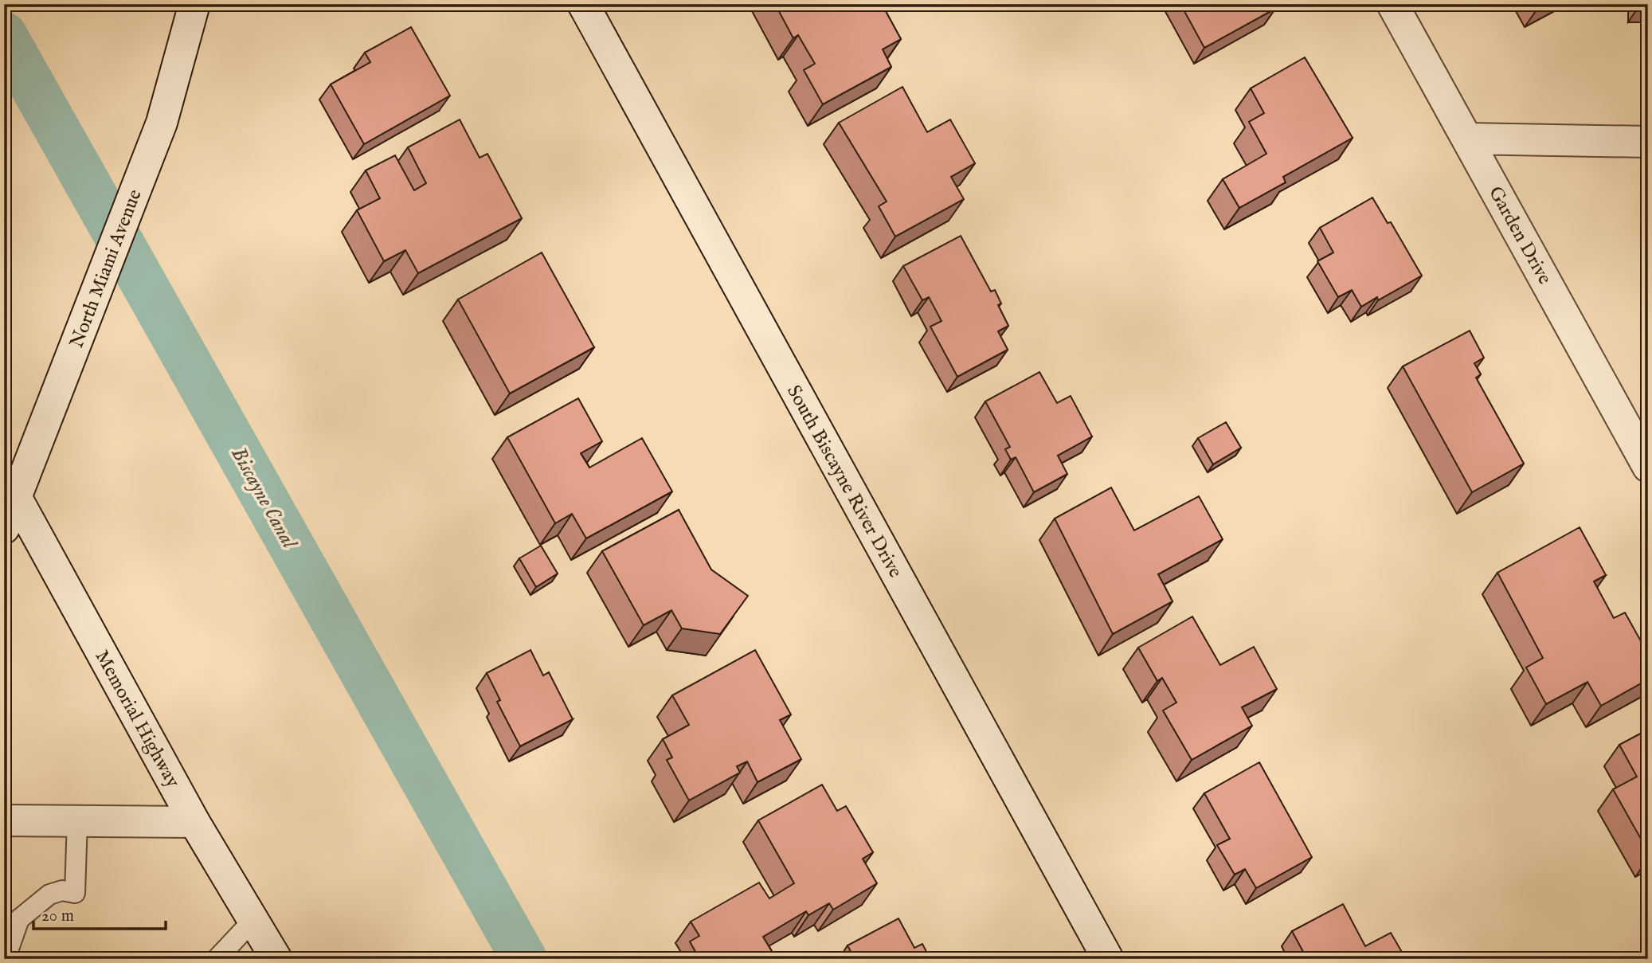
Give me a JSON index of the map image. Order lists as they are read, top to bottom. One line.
{"streets":{"street":["Garden Drive","North Miami Avenue","South Biscayne River Drive","Memorial Highway"]},"crossings":[["North Miami Avenue","Memorial Highway"]],"water":["Biscayne Canal"],"scale_bar":"20 m"}
